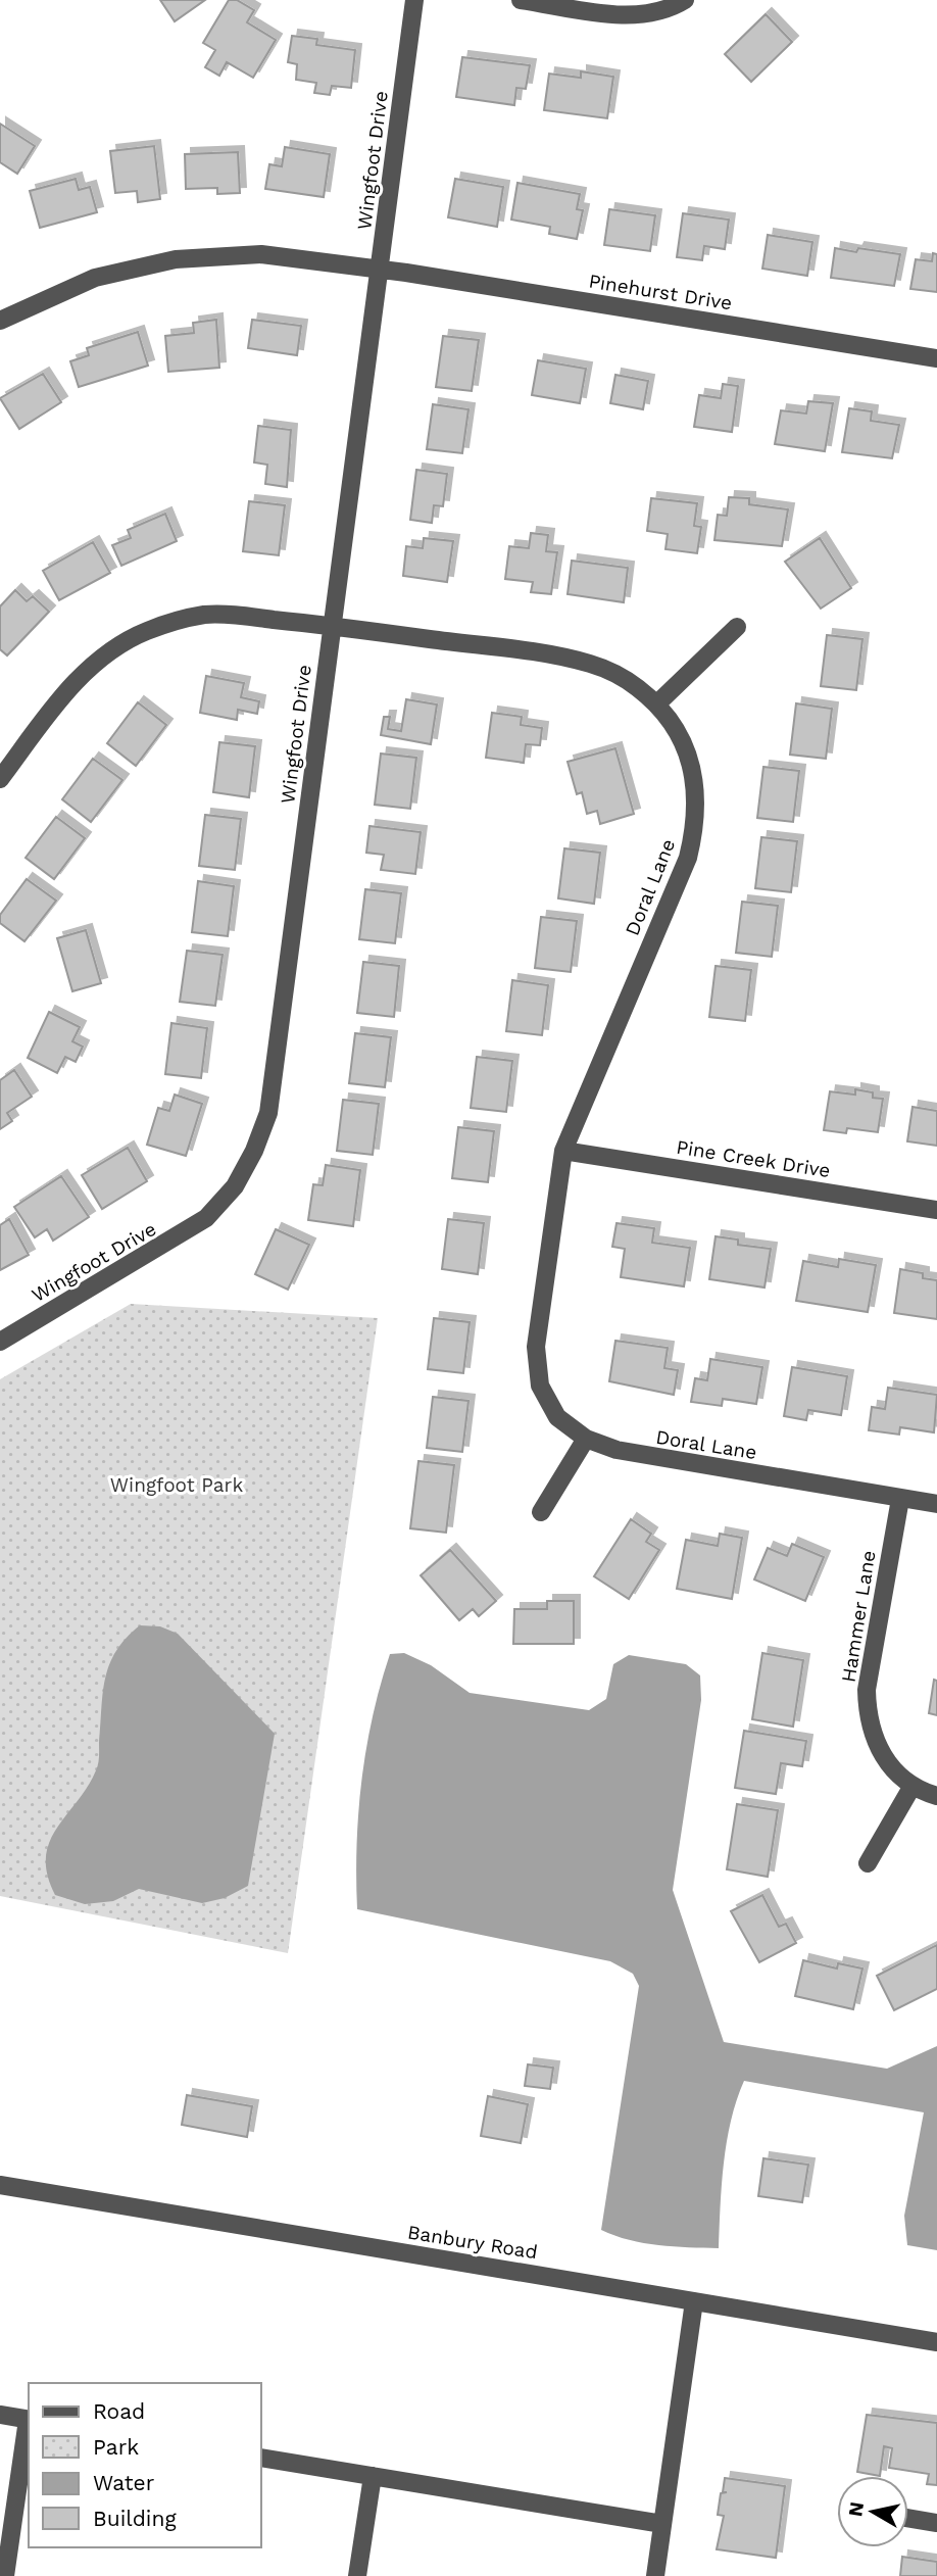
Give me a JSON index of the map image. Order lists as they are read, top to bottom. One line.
{"streets":{"street":["Wingfoot Drive","Pinehurst Drive","Doral Lane","Pine Creek Drive","Hammer Lane","Banbury Road"]},"crossings":[["Wingfoot Drive","Pinehurst Drive"],["Wingfoot Drive","Doral Lane"],["Doral Lane","Pine Creek Drive"],["Doral Lane","Hammer Lane"]],"parks":["Wingfoot Park"],"legend":["Road","Park","Water","Building"],"north":"left"}
